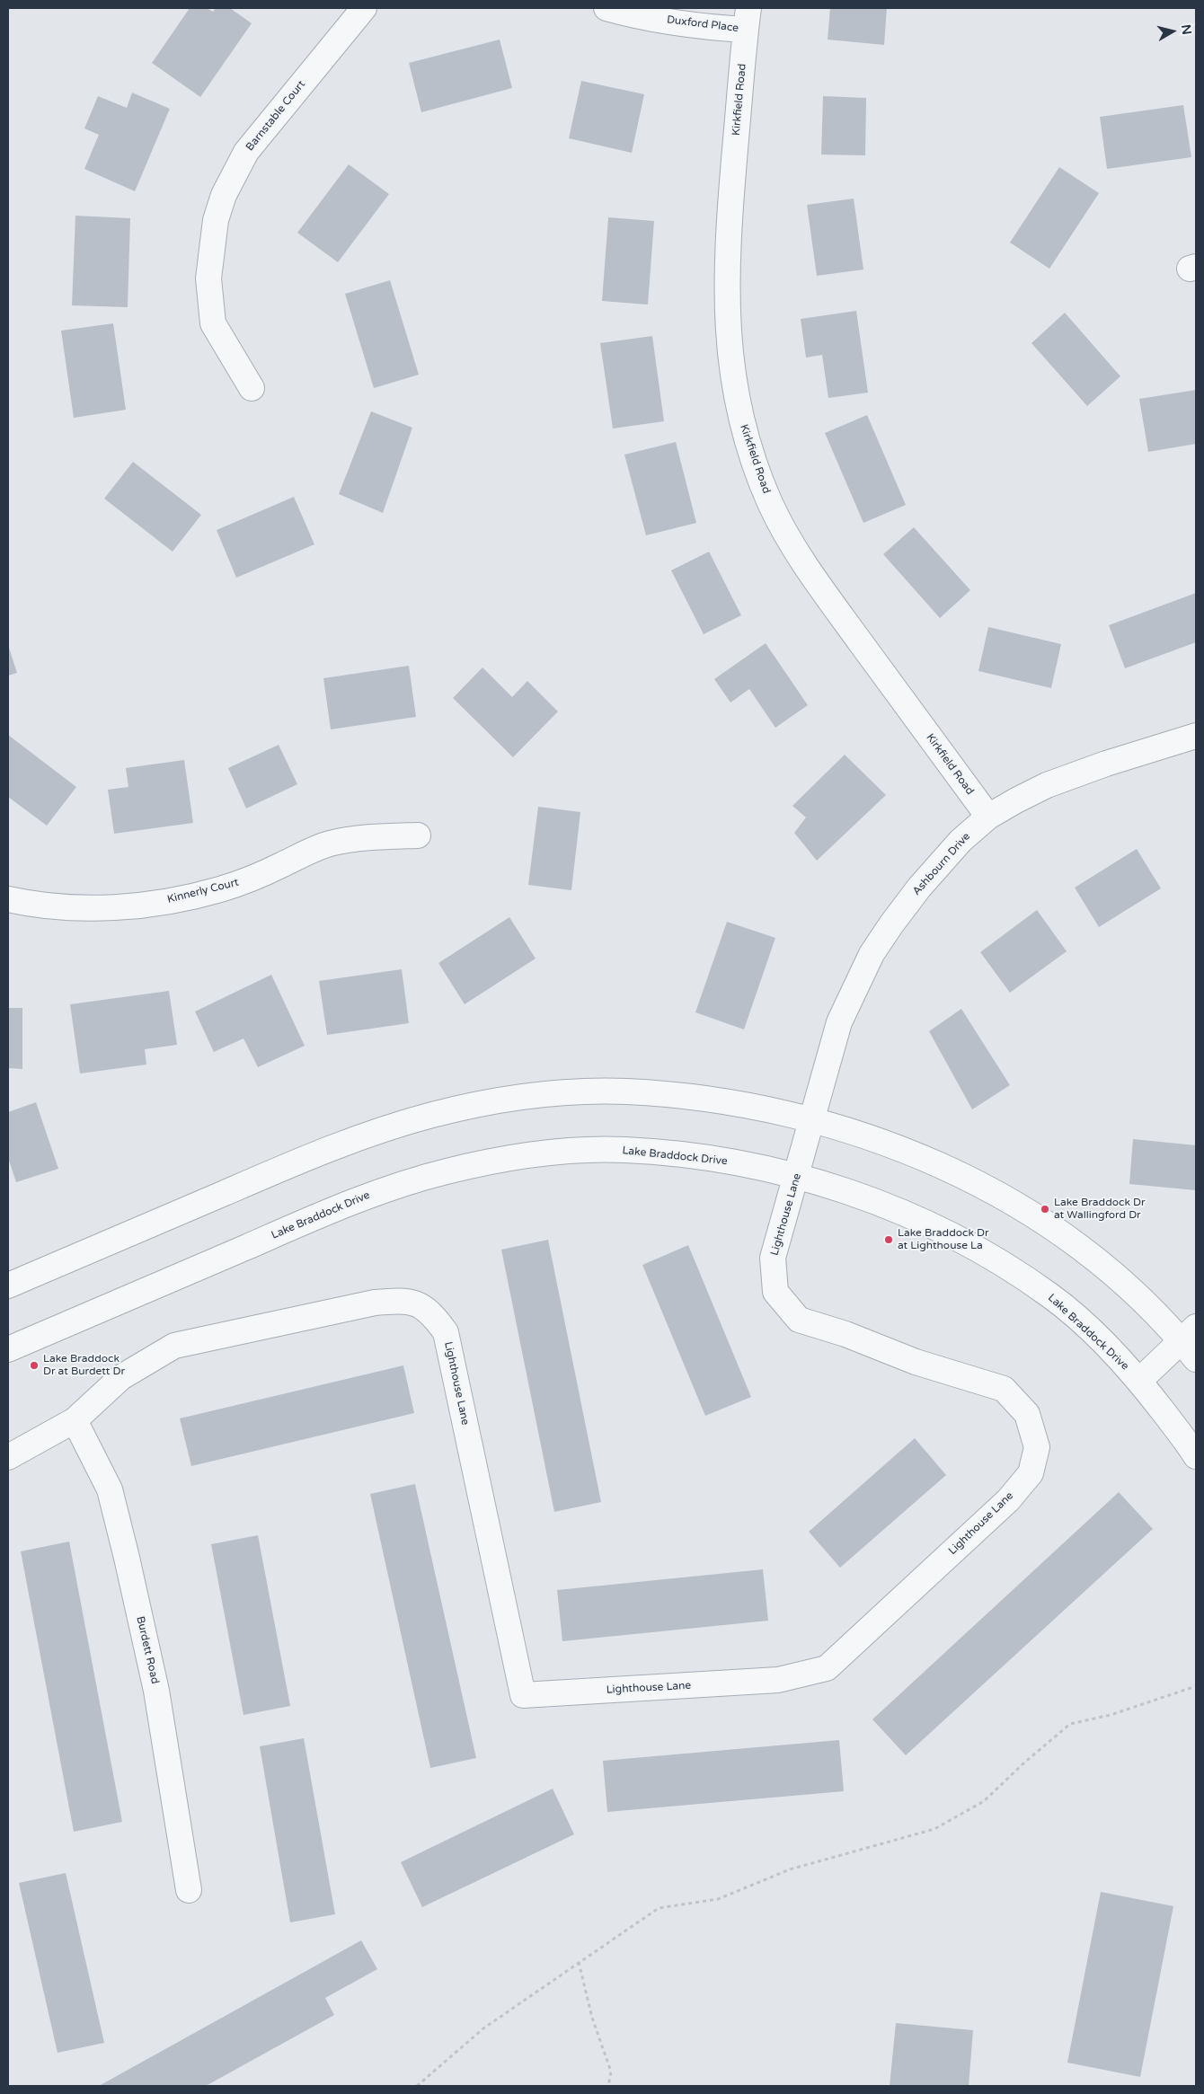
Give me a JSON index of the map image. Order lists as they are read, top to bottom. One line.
{"streets":{"street":["Duxford Place","Kirkfield Road","Barnstable Court","Ashbourn Drive","Kinnerly Court","Lake Braddock Drive","Lighthouse Lane","Burdett Road"]},"crossings":[["Duxford Place","Kirkfield Road"],["Kirkfield Road","Ashbourn Drive"],["Ashbourn Drive","Lighthouse Lane"],["Lake Braddock Drive","Lighthouse Lane"],["Lighthouse Lane","Burdett Road"]],"places":["Lake Braddock Dr at Wallingford Dr","Lake Braddock Dr at Lighthouse La","Lake Braddock Dr at Burdett Dr"],"north":"right"}
